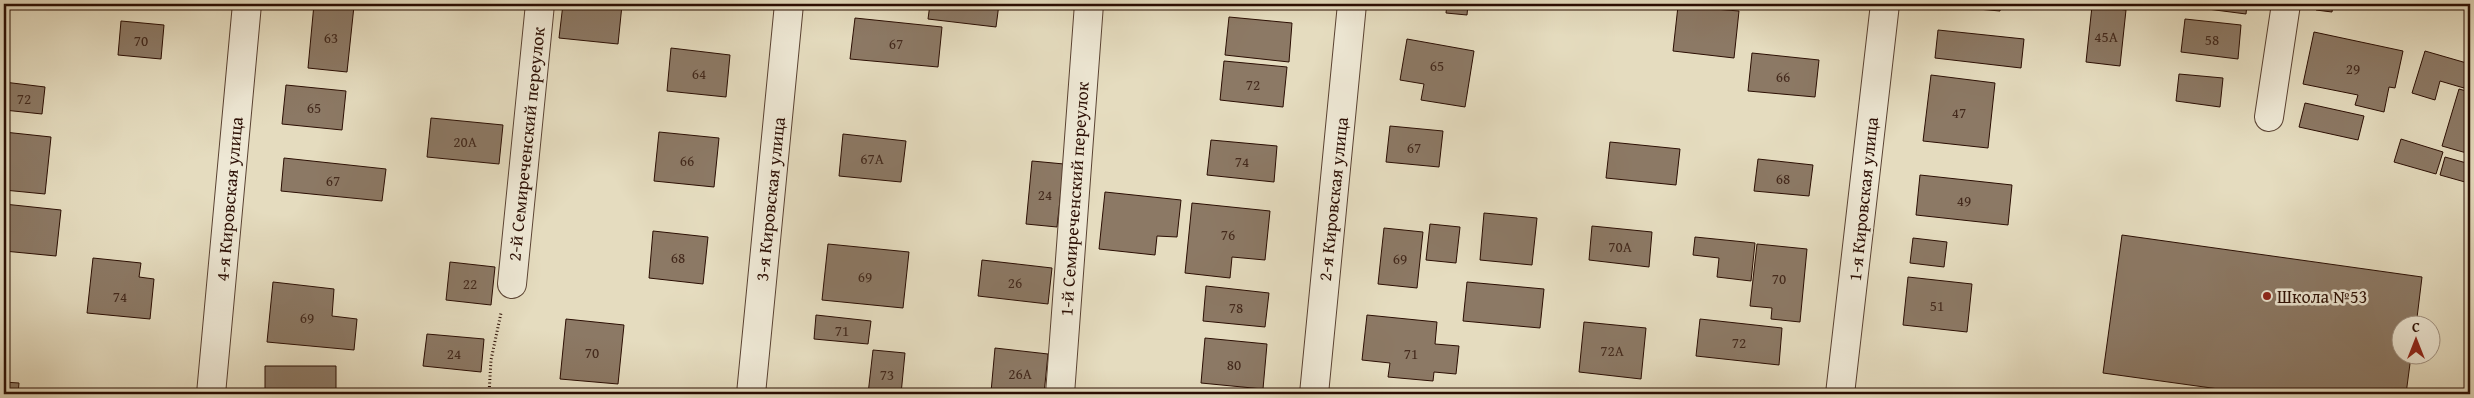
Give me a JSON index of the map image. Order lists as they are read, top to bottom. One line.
{"streets":{"street":["2-й Семиреченский переулок","4-я Кировская улица","3-я Кировская улица","1-й Семиреченский переулок","2-я Кировская улица","1-я Кировская улица"]},"places":["Школа №53"],"house_numbers":["45А","63","58","70","67","65","29","64","66","72","72","65","47","20А","67","67А","66","74","68","67","24","49","76","70А","68","69","69","70","26","22","74","51","78","69","71","72","72А","70","24","71","80","26А","73"],"north":"top"}
